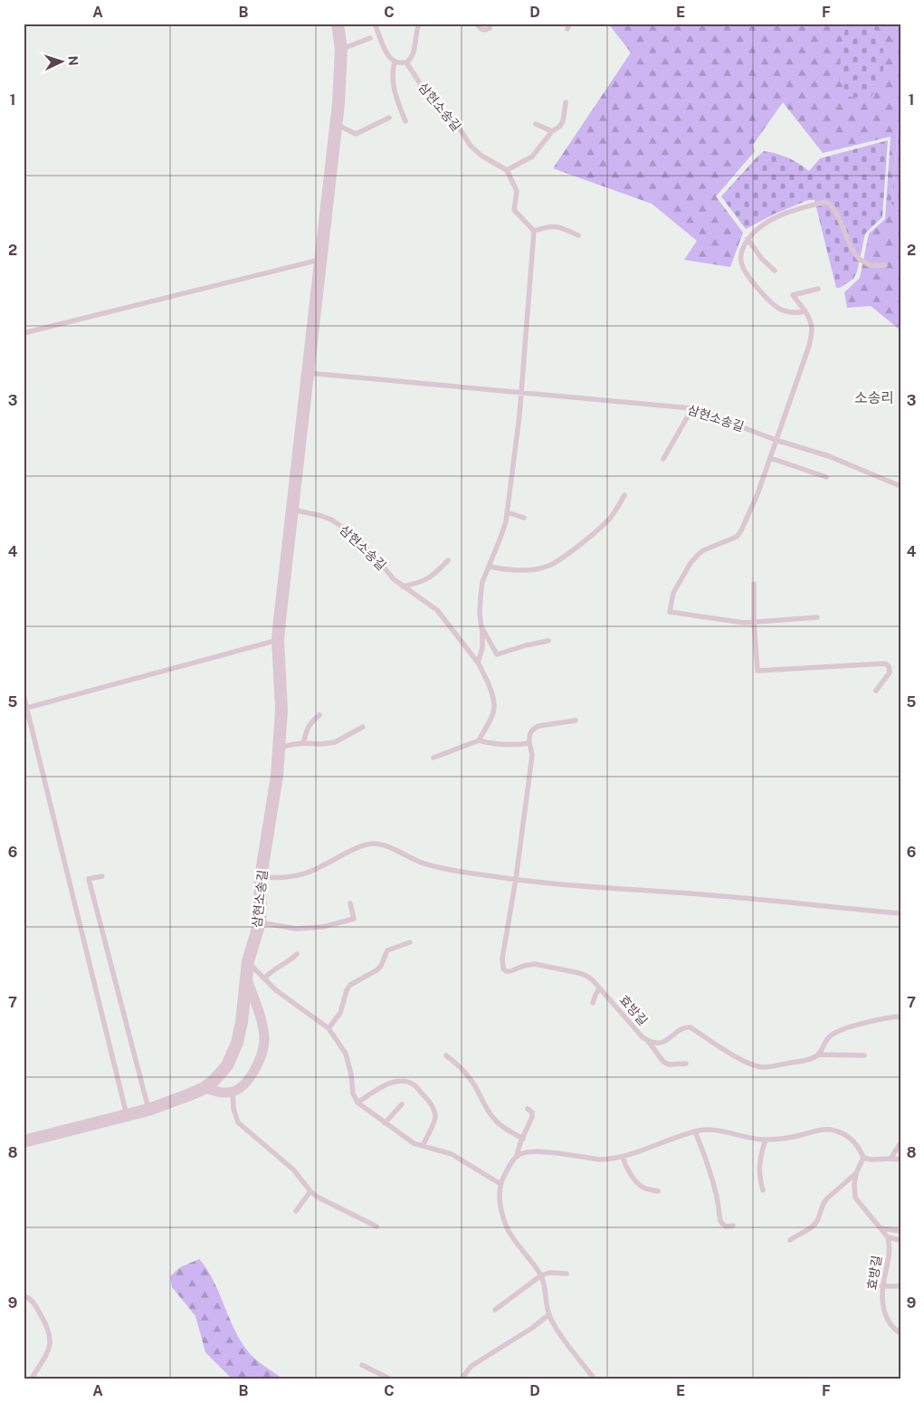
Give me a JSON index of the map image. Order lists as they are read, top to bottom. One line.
{"streets":{"street":["삼현소송길"],"lane":["효방길"]},"districts":["소송리"],"north":"right","grid":{"columns":["A","B","C","D","E","F"],"rows":["1","2","3","4","5","6","7","8","9"]}}
